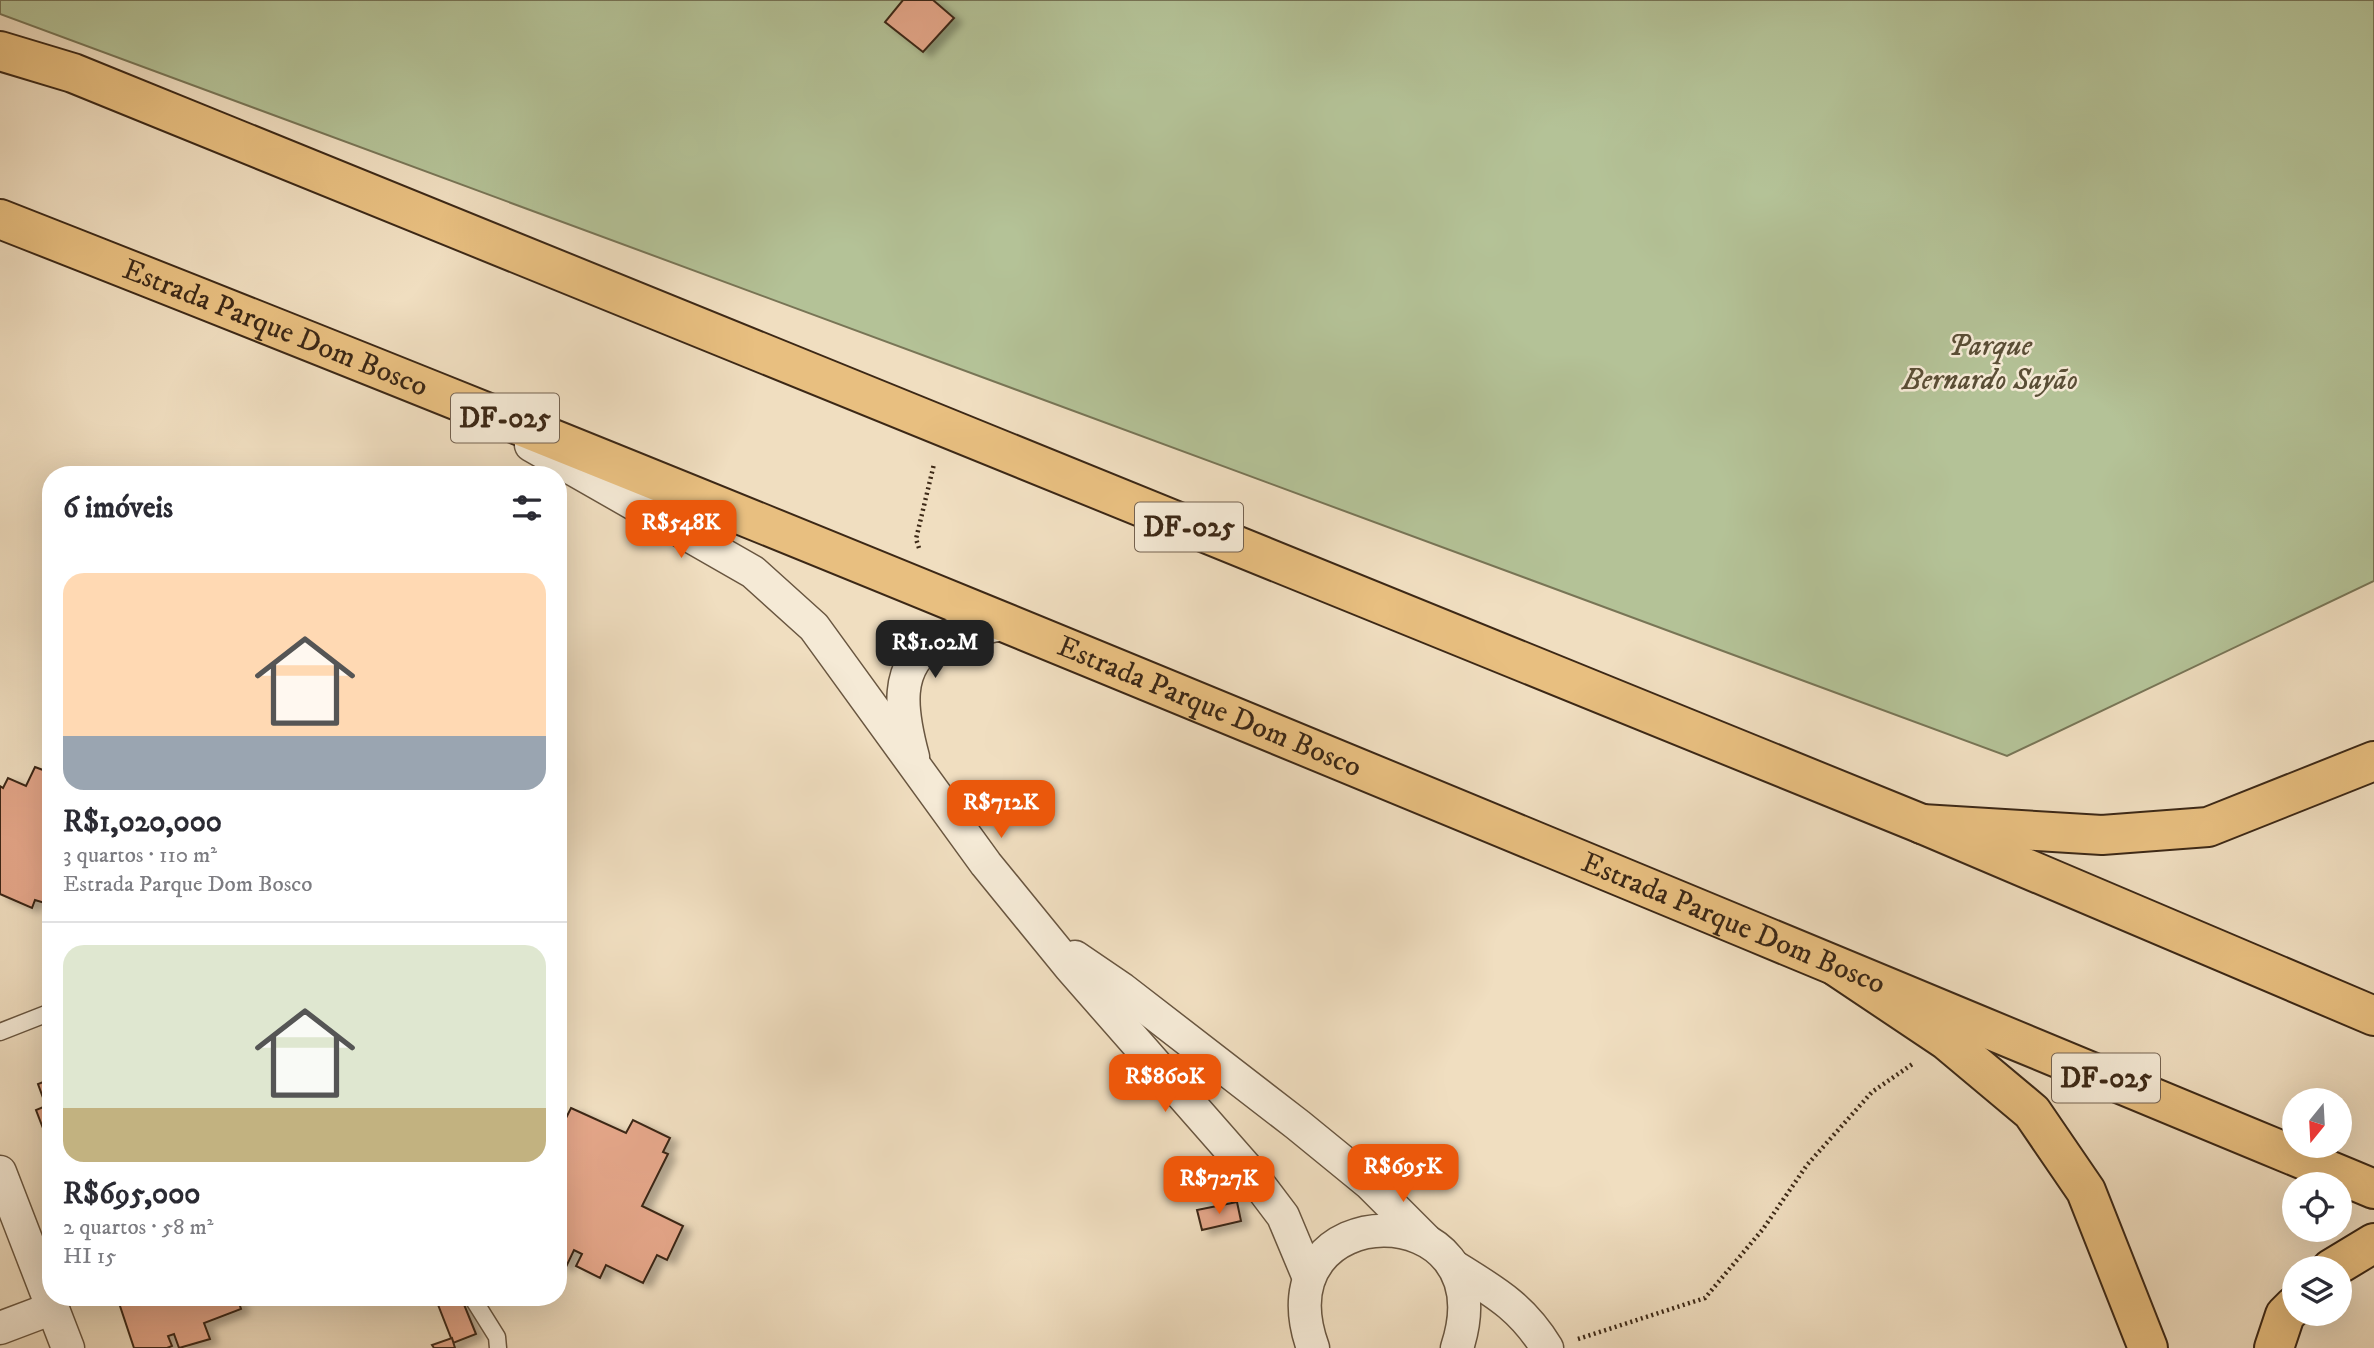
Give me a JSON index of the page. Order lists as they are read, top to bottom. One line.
{"streets":{"main road":["Estrada Parque Dom Bosco","DF-025"]},"parks":["Parque Bernardo Sayão"],"north":"bottom","page":{"heading":"6 imóveis","price":["R$548K","R$1.02M","R$712K","R$860K","R$695K","R$727K"],"list":[{"name":"R$1,020,000","note":"3 quartos · 110 m² · Estrada Parque Dom Bosco"},{"name":"R$695,000","note":"2 quartos · 58 m² · HI 15"}]}}
